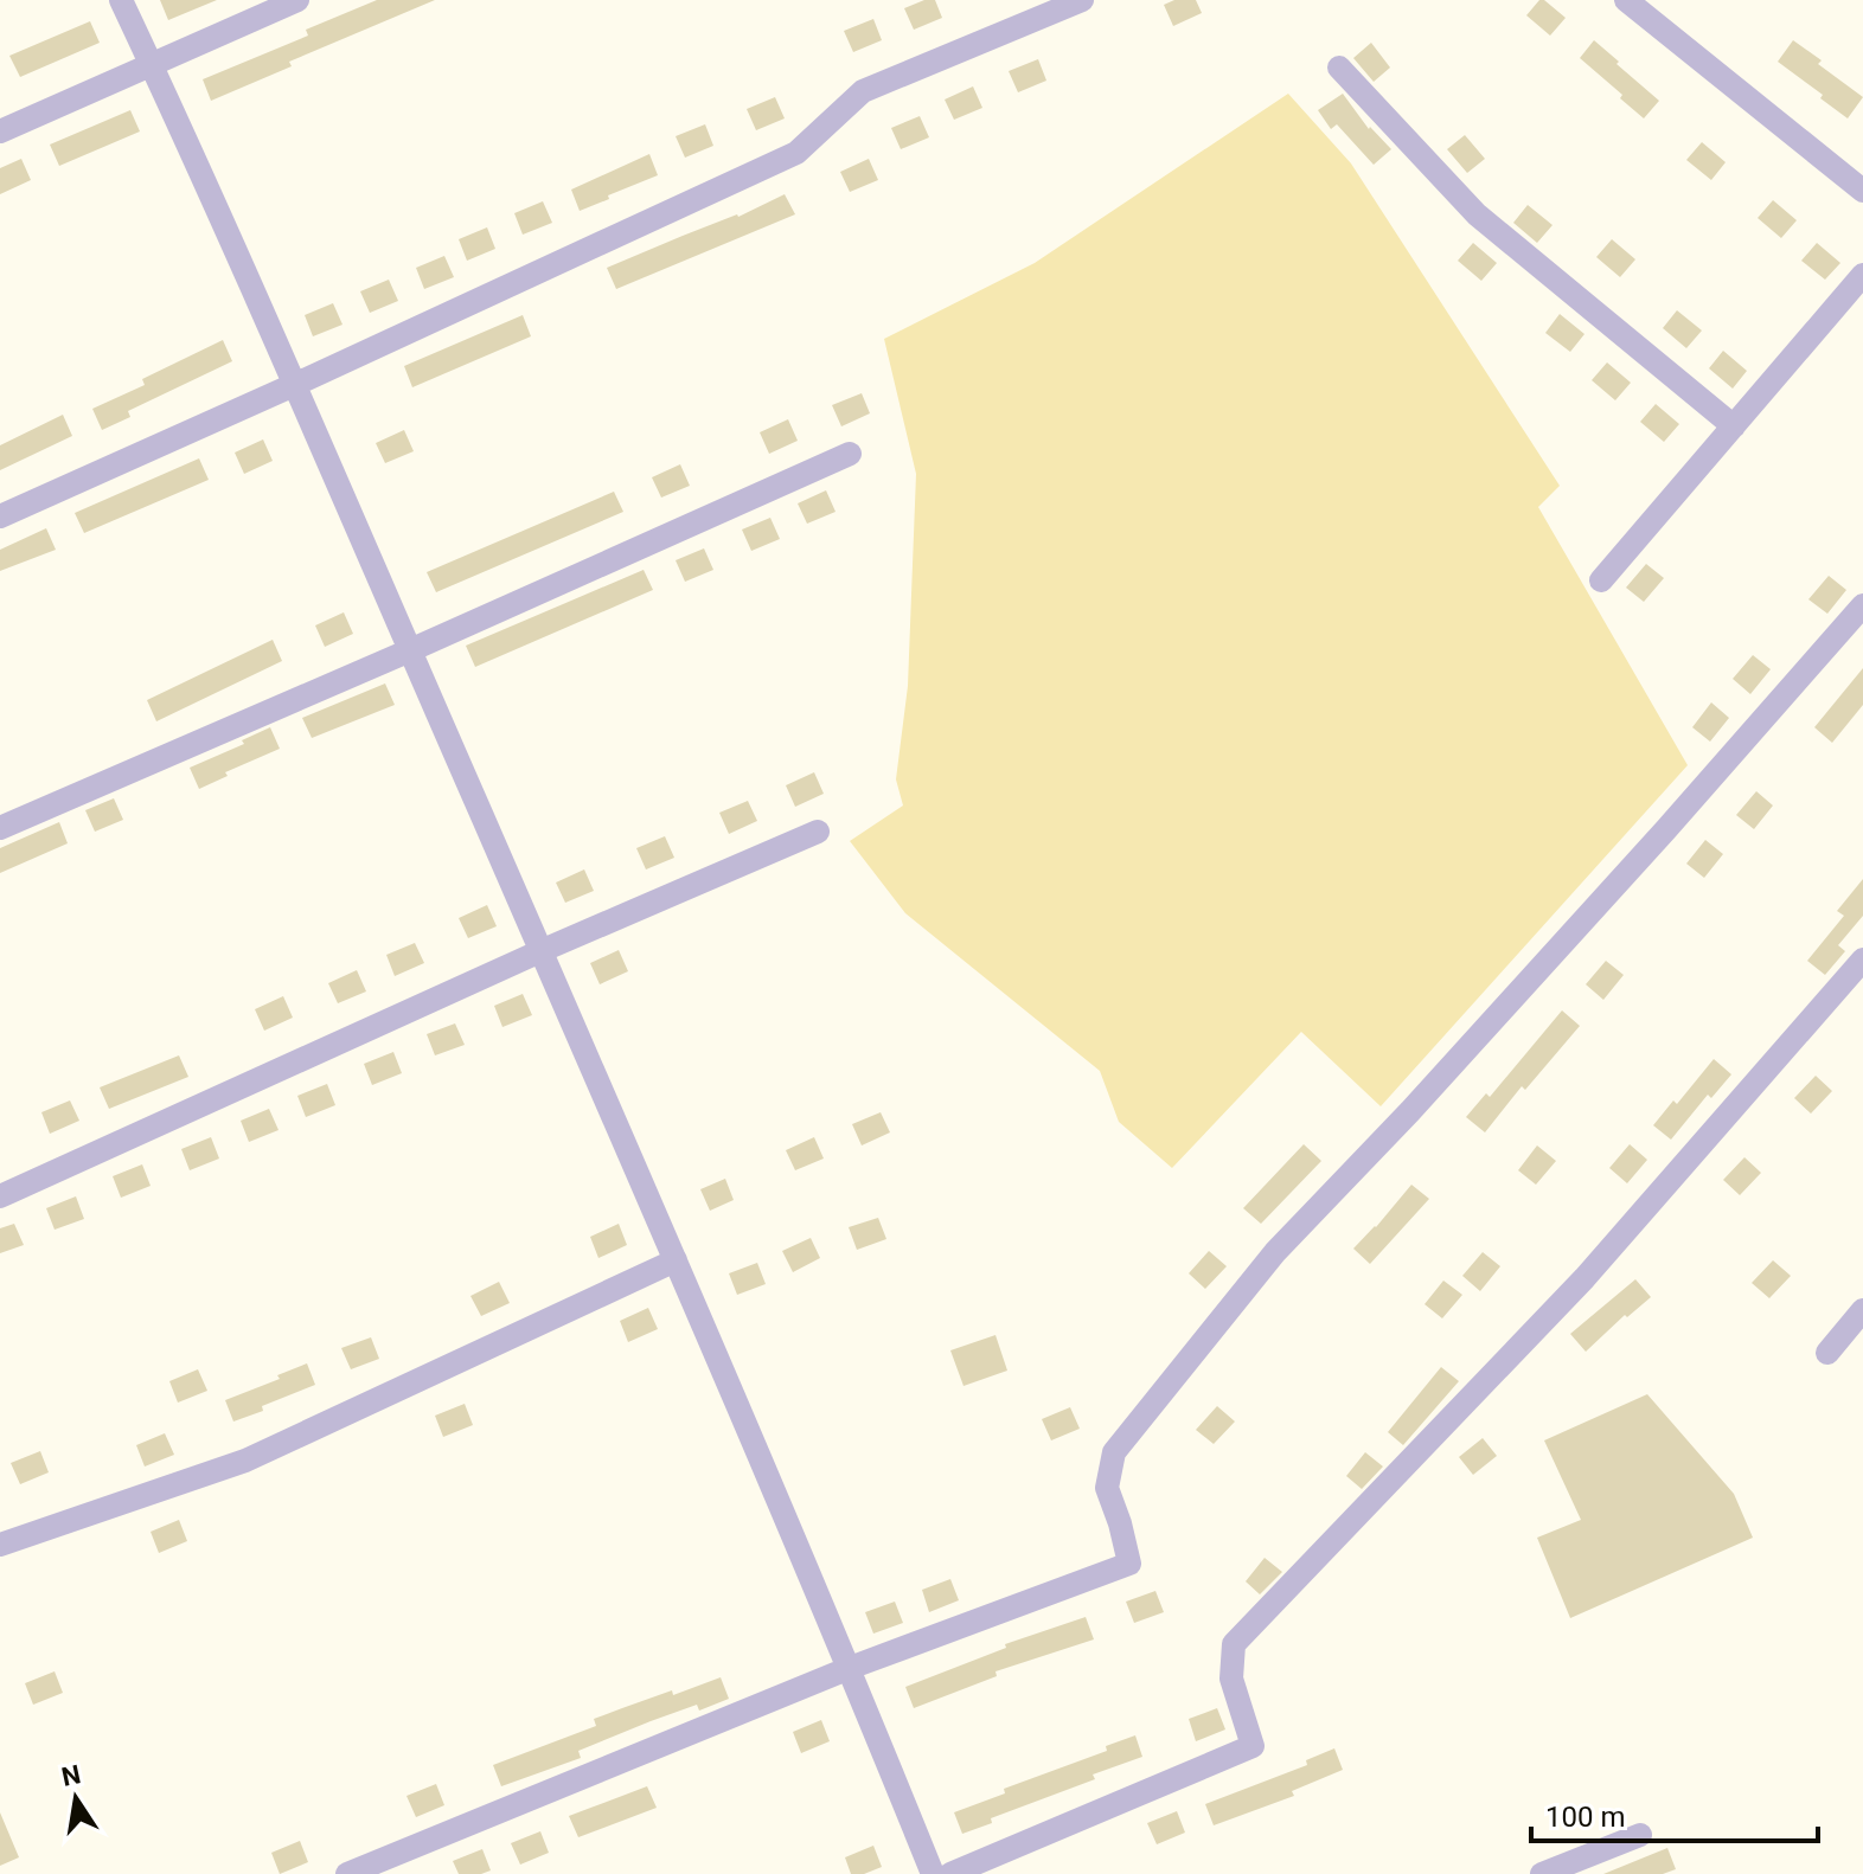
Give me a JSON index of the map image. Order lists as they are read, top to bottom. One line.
{"scale_bar":"100 m","north":"top"}
